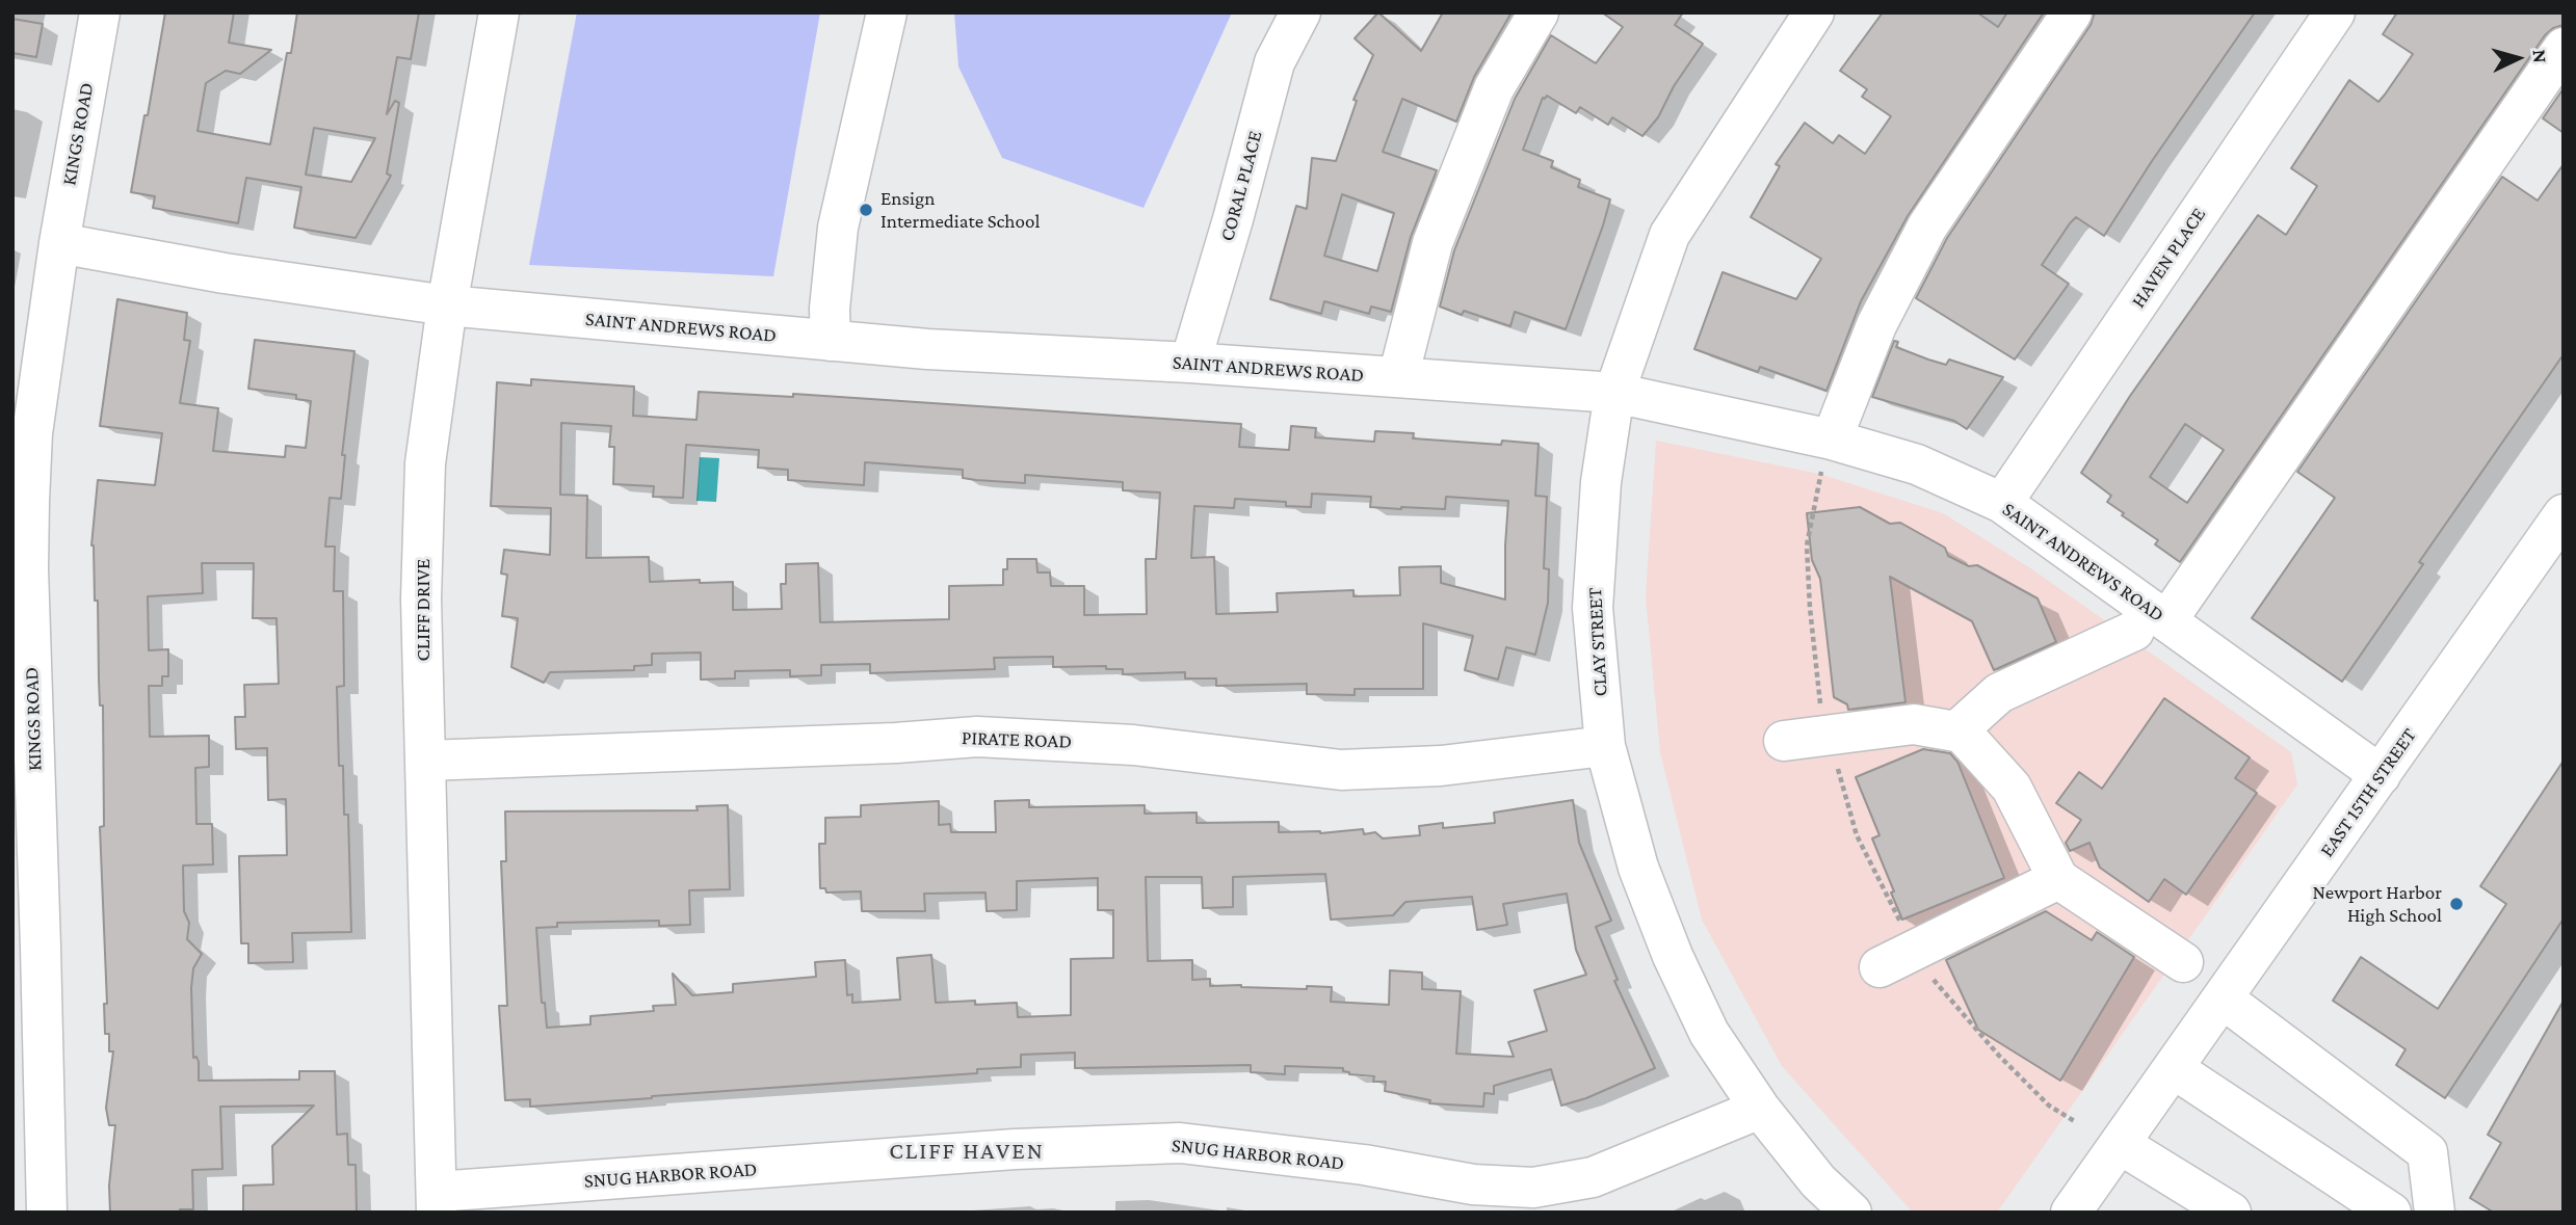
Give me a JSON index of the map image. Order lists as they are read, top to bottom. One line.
{"streets":{"street":["KINGS ROAD","CORAL PLACE","HAVEN PLACE","SAINT ANDREWS ROAD","CLIFF DRIVE","CLAY STREET","PIRATE ROAD","EAST 15TH STREET","SNUG HARBOR ROAD"]},"crossings":[["KINGS ROAD","SAINT ANDREWS ROAD"],["CORAL PLACE","SAINT ANDREWS ROAD"],["HAVEN PLACE","SAINT ANDREWS ROAD"],["SAINT ANDREWS ROAD","CLIFF DRIVE"],["SAINT ANDREWS ROAD","CLAY STREET"],["SAINT ANDREWS ROAD","EAST 15TH STREET"],["CLIFF DRIVE","PIRATE ROAD"],["CLIFF DRIVE","SNUG HARBOR ROAD"],["CLAY STREET","PIRATE ROAD"],["CLAY STREET","SNUG HARBOR ROAD"]],"districts":["CLIFF HAVEN"],"places":["Ensign Intermediate School","Newport Harbor High School"],"north":"right"}
